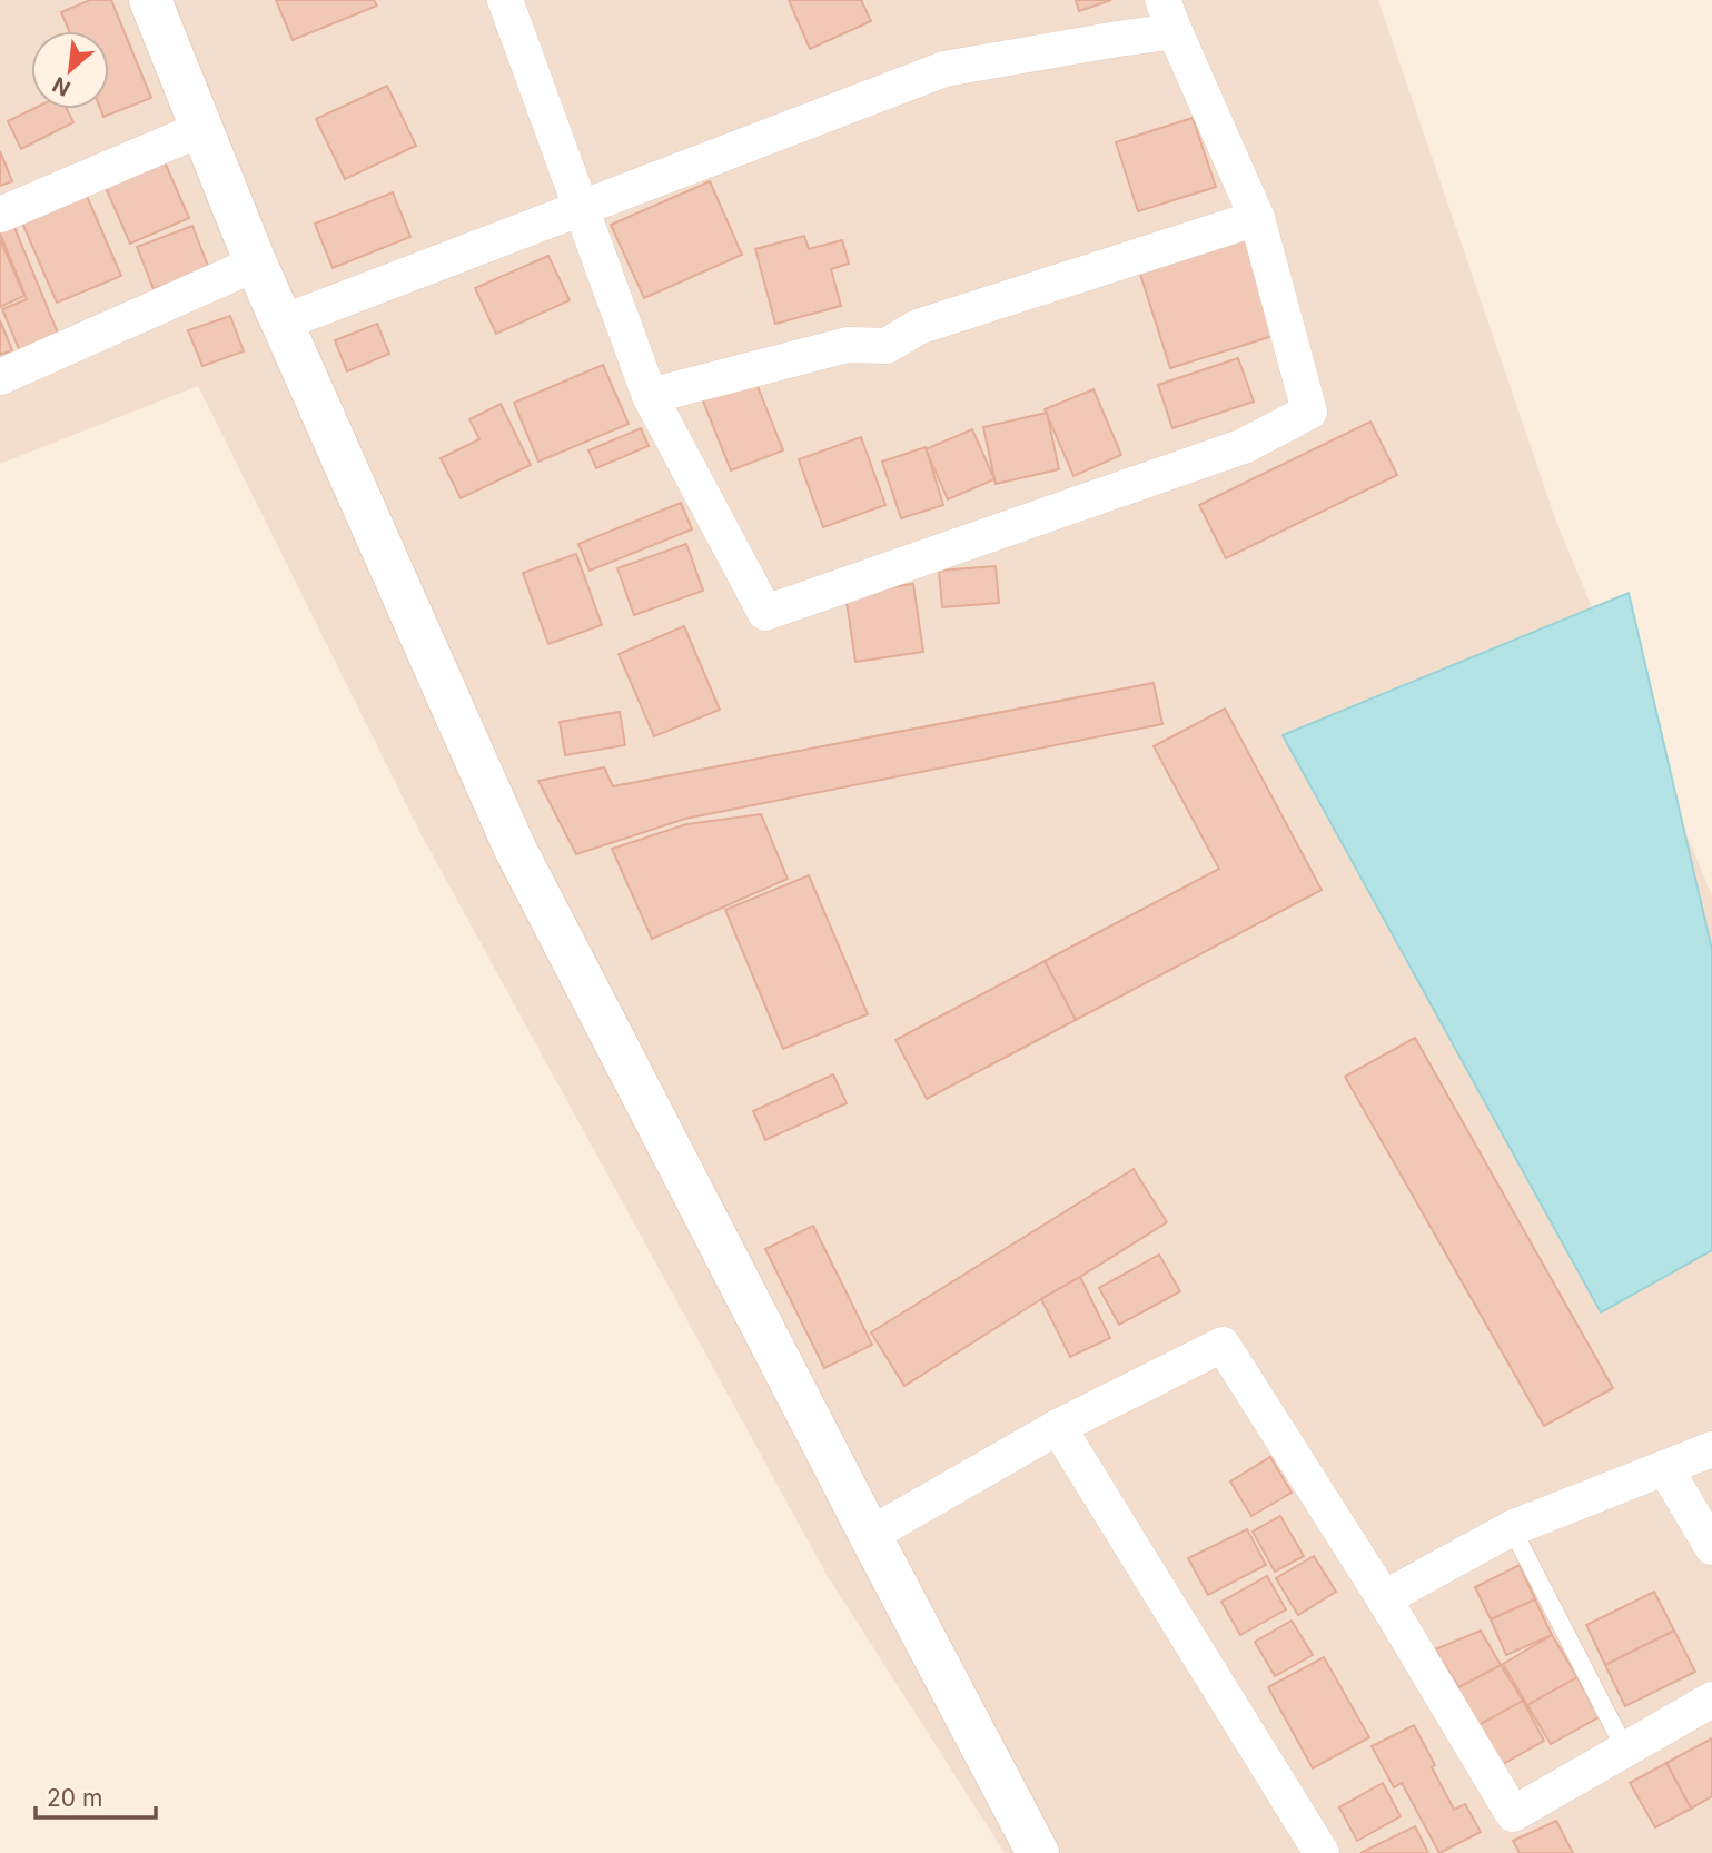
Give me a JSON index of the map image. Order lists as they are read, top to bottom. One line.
{"scale_bar":"20 m","north":"bottom left"}
